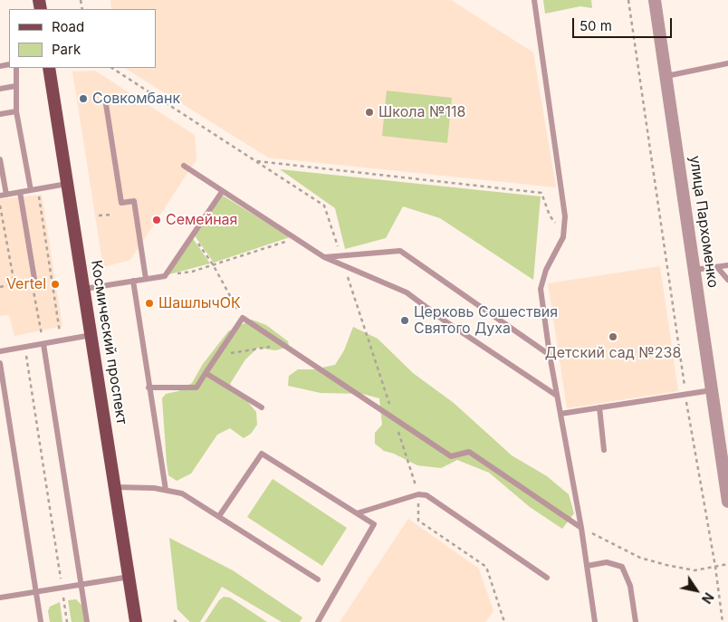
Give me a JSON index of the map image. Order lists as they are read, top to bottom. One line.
{"streets":{"main road":["Космический проспект"],"street":["улица Пархоменко"]},"places":["Совкомбанк","Школа №118","Семейная","Vertel","ШашлычОК","Церковь Сошествия Святого Духа","Детский сад №238"],"legend":["Road","Park"],"scale_bar":"50 m","north":"bottom right"}
